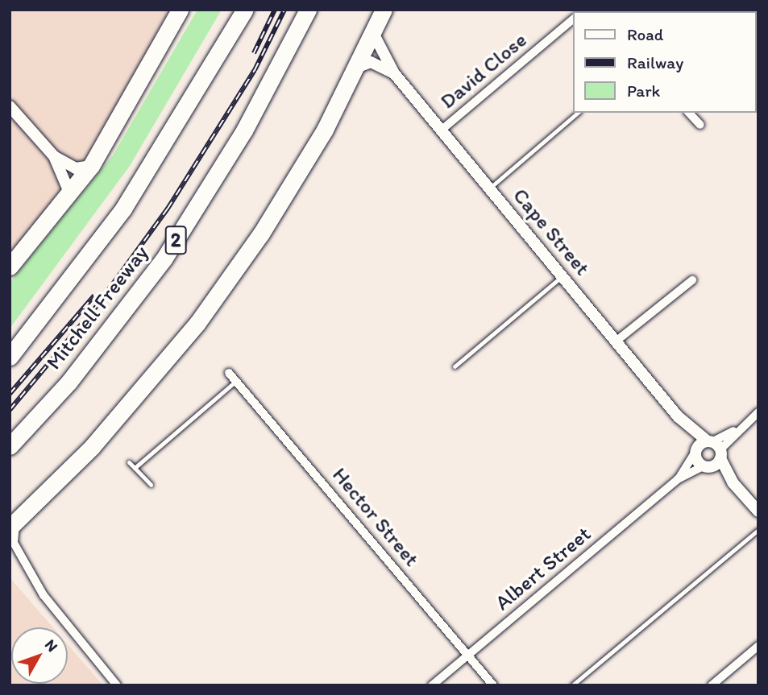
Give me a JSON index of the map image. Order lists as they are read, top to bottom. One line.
{"streets":{"highway":["2","Mitchell Freeway"],"street":["David Close","Cape Street","Hector Street","Albert Street"]},"crossings":[["David Close","Cape Street"],["Cape Street","Albert Street"],["Hector Street","Albert Street"]],"legend":["Road","Railway","Park"],"north":"top right"}
